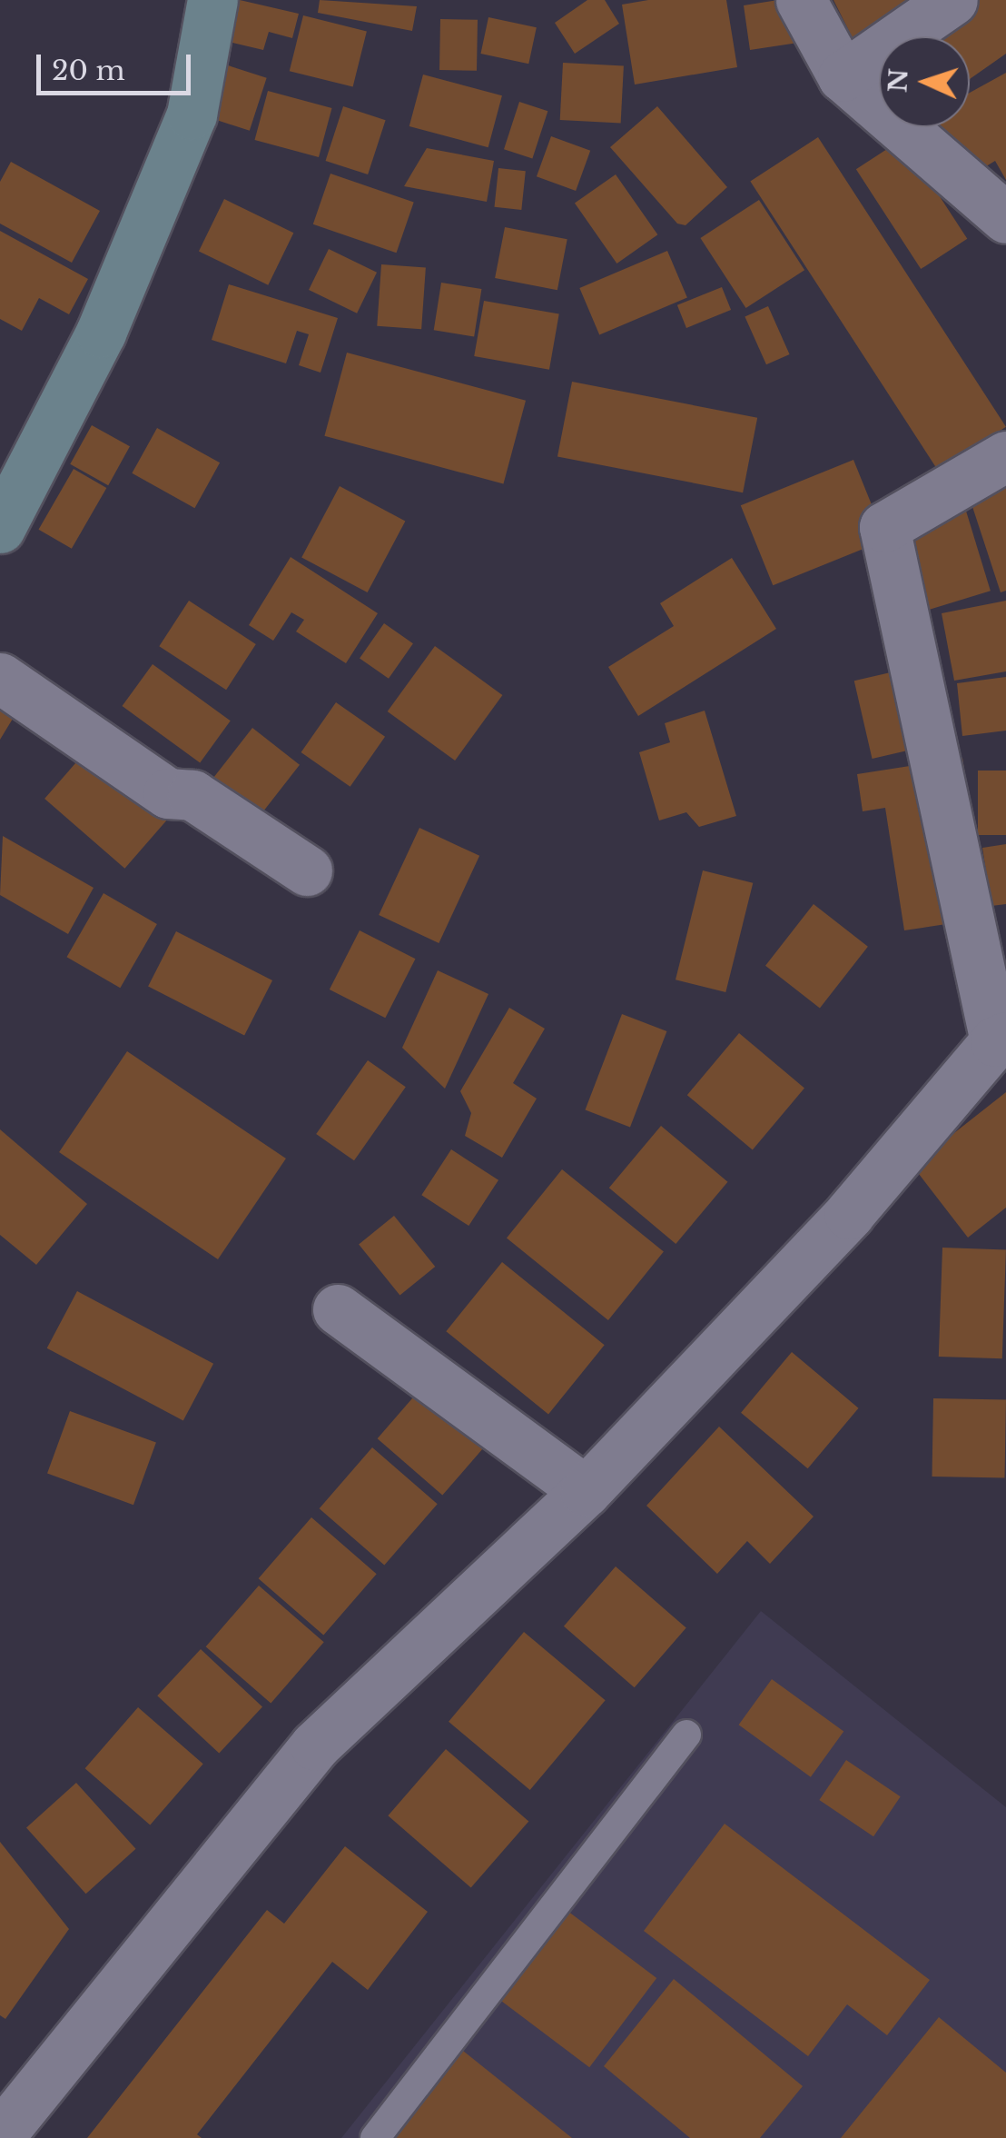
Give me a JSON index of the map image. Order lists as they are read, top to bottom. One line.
{"scale_bar":"20 m","north":"left"}
